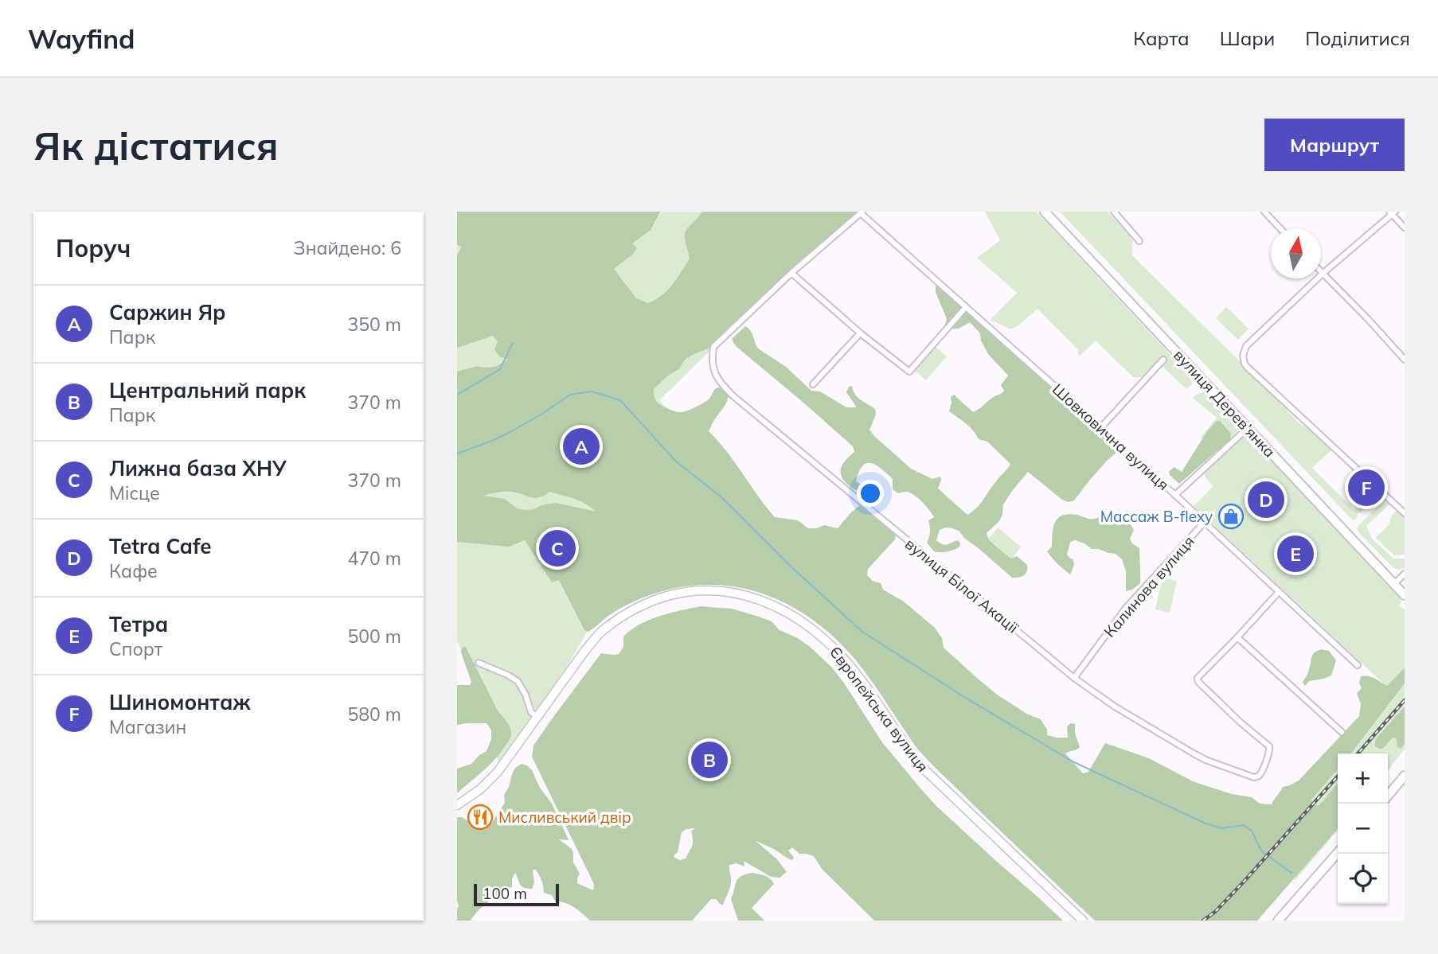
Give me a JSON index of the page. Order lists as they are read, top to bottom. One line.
{"streets":{"main road":["вулиця Дерев’янка","Європейська вулиця"],"street":["Шовковична вулиця","вулиця Білої Акації","Калинова вулиця"]},"crossings":[["Шовковична вулиця","Калинова вулиця"],["вулиця Білої Акації","Калинова вулиця"]],"places":{"shop":["Массаж B-flexy"],"restaurant":["Мисливський двір"]},"scale_bar":"100 m","north":"top","page":{"header":"Wayfind","nav":["Карта","Шари","Поділитися"],"buttons":"Маршрут","title":"Як дістатися","heading":["Поруч","Знайдено: 6"],"list":[{"mark":"A","name":"Саржин Яр","note":"Парк","value":"350 m"},{"mark":"B","name":"Центральний парк","note":"Парк","value":"370 m"},{"mark":"C","name":"Лижна база ХНУ","note":"Місце","value":"370 m"},{"mark":"D","name":"Tetra Cafe","note":"Кафе","value":"470 m"},{"mark":"E","name":"Тетра","note":"Спорт","value":"500 m"},{"mark":"F","name":"Шиномонтаж","note":"Магазин","value":"580 m"}],"pins":["A","F","D","C","E","B"],"map_buttons":["+","−"],"scale":"100 m"}}
